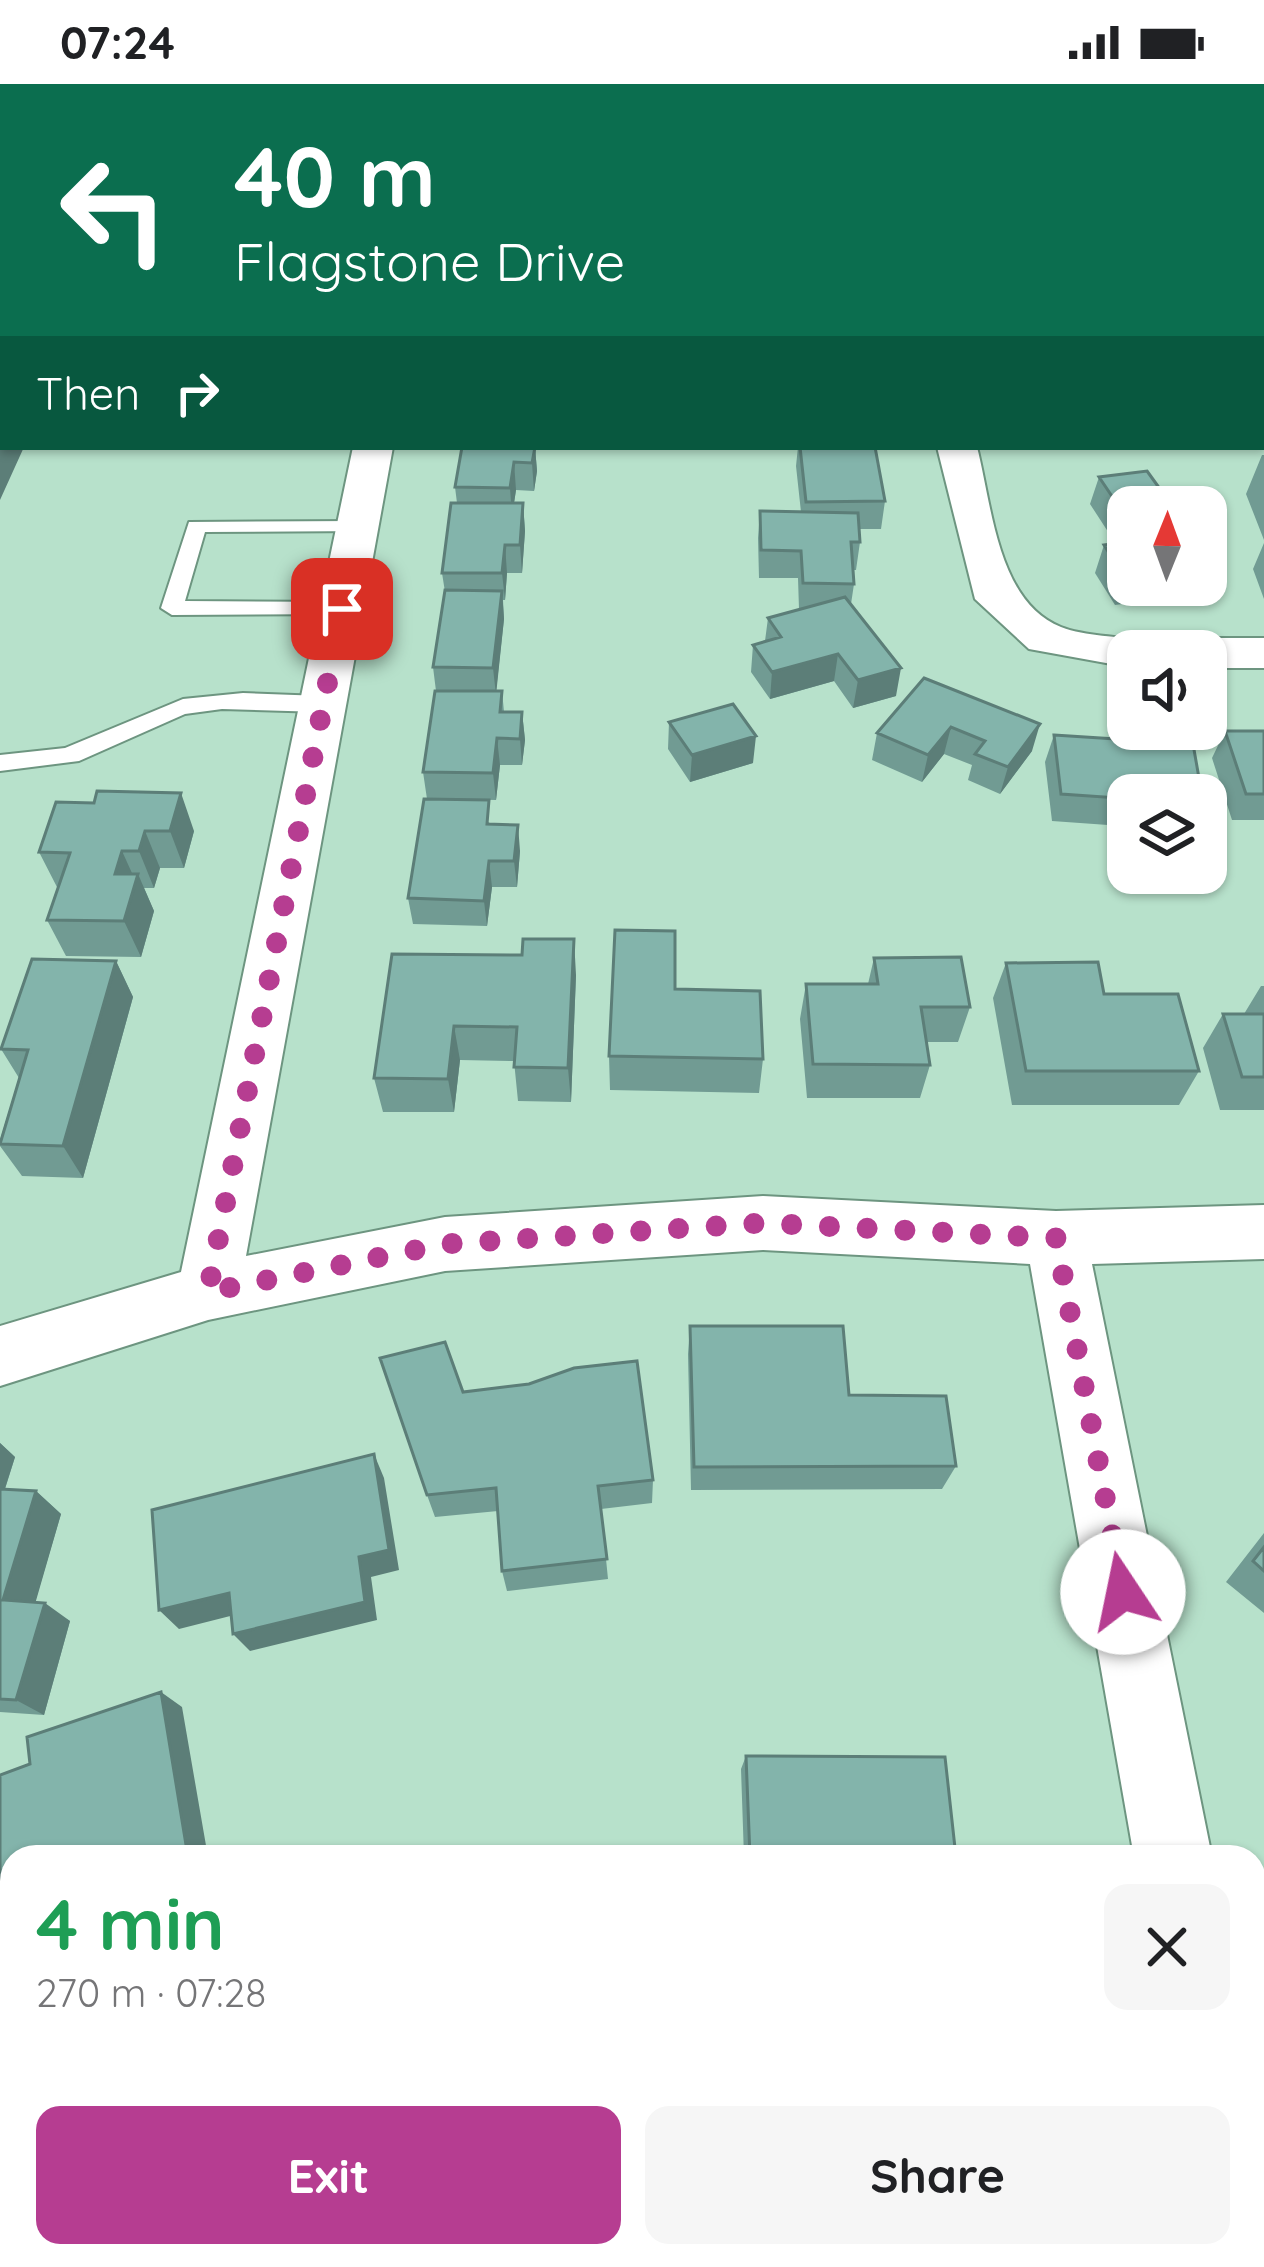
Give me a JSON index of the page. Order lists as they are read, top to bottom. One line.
{"north":"top","page":{"status":"07:24","turn":["40 m","Flagstone Drive"],"then":"Then","heading":["4 min","270 m · 07:28"],"buttons":["Exit","Share"]}}
